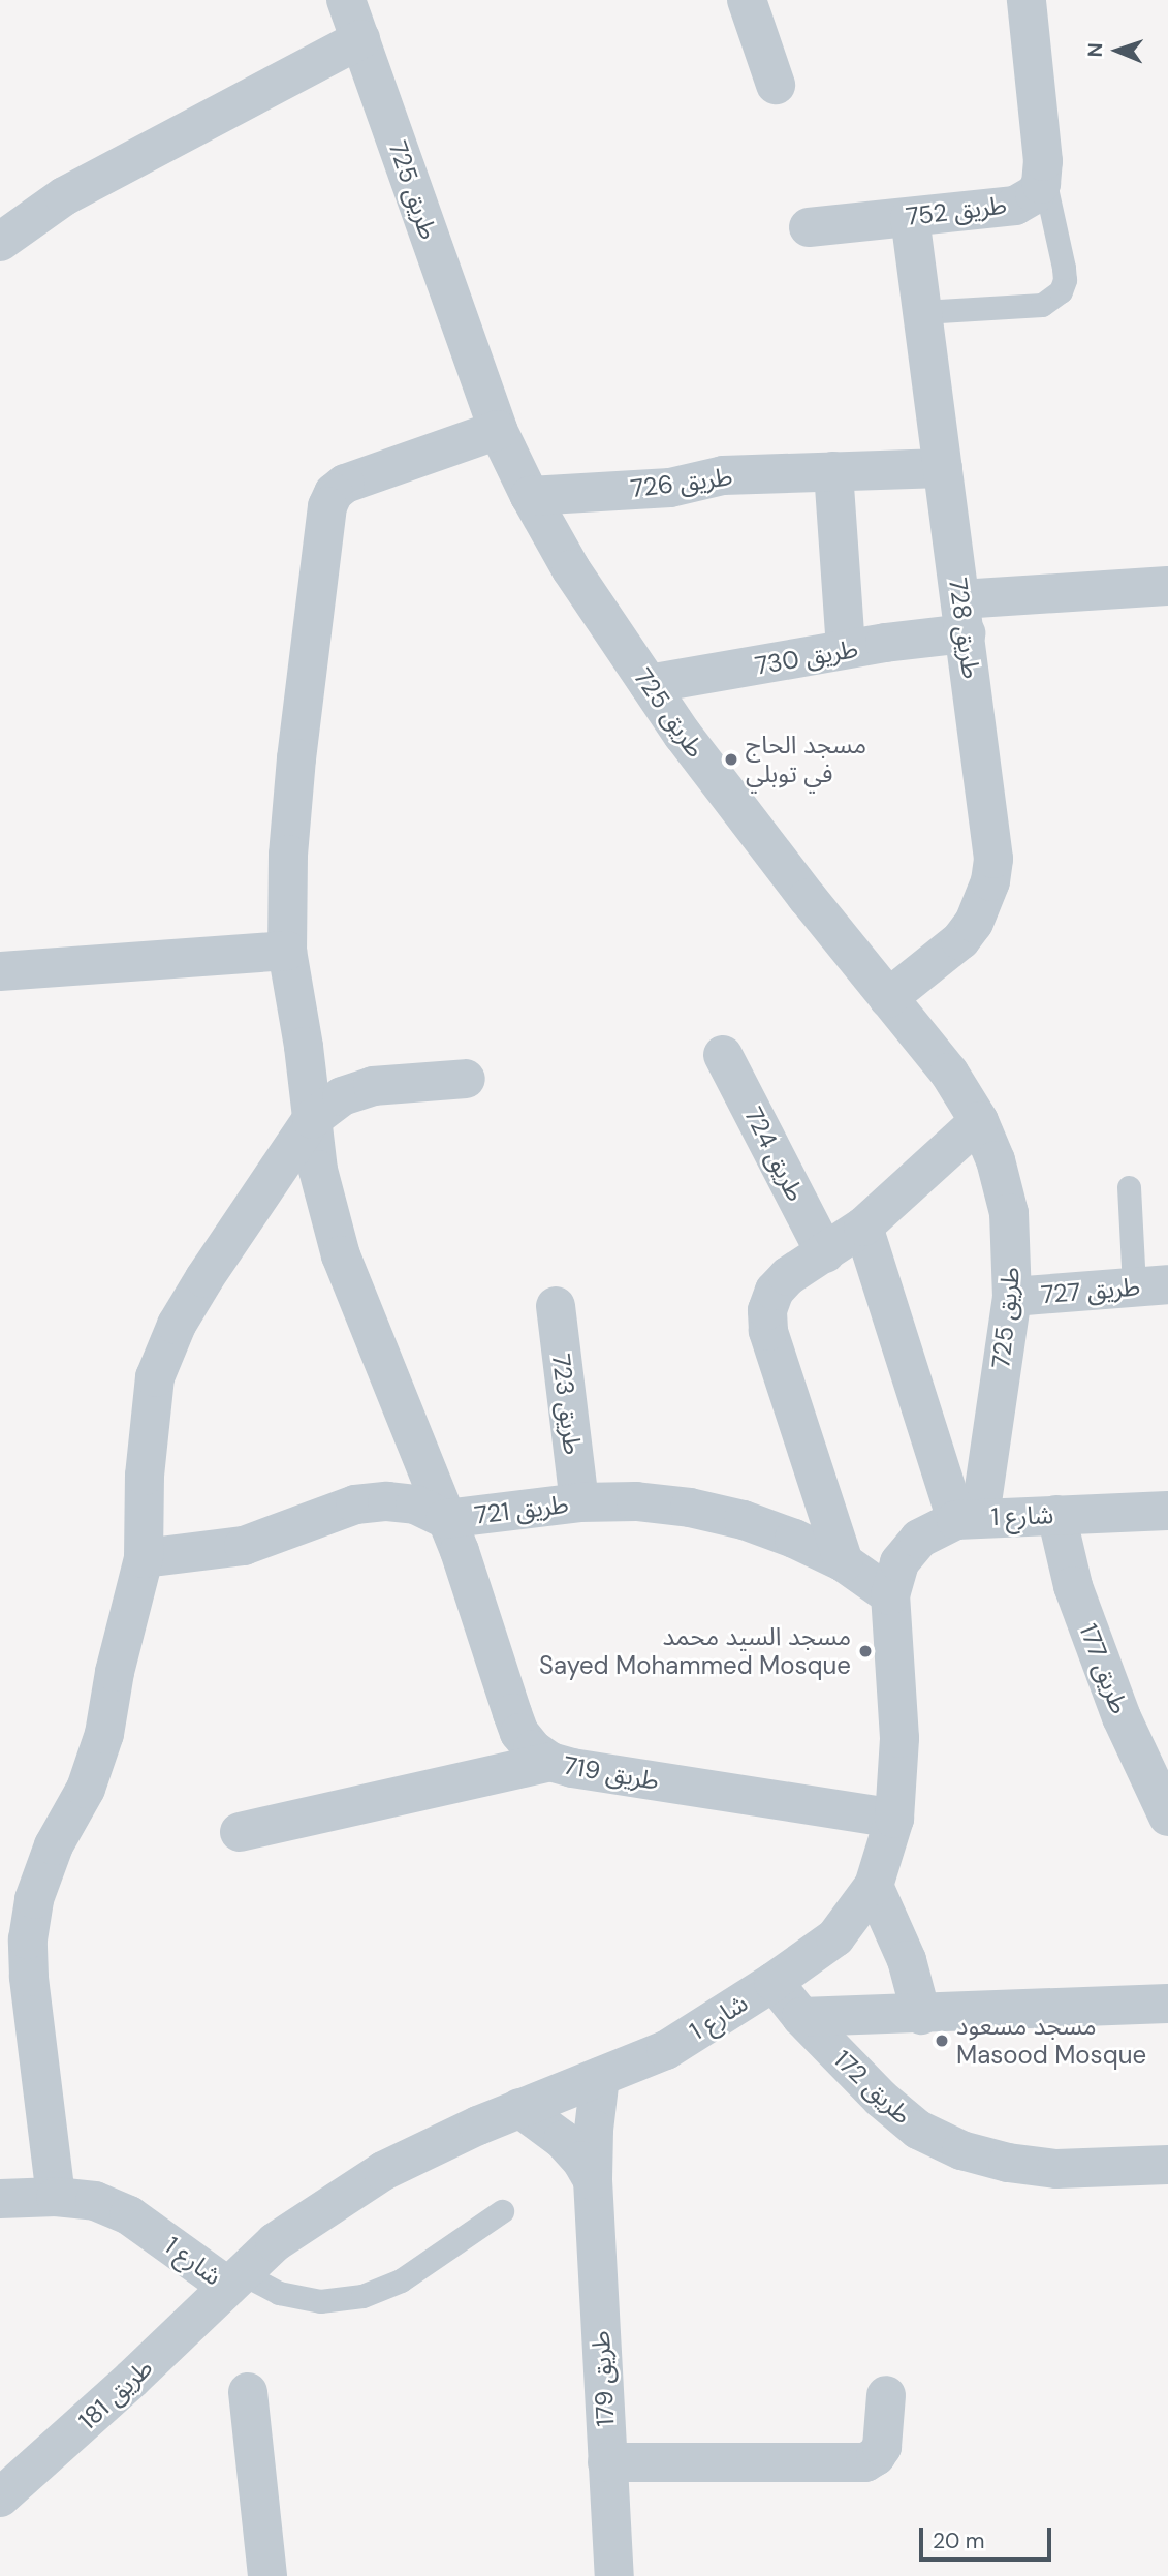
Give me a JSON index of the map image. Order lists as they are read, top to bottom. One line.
{"streets":{"street":["طريق 725","طريق 752","طريق 726","طريق 728","طريق 730","طريق 724","طريق 727","طريق 723","طريق 721","شارع 1","طريق 177","طريق 719","طريق 172","طريق 179","طريق 181"]},"crossings":[["طريق 725","طريق 726"],["طريق 725","طريق 728"],["طريق 725","طريق 730"],["طريق 725","طريق 727"],["طريق 725","شارع 1"],["طريق 725","طريق 719"],["طريق 752","طريق 728"],["طريق 726","طريق 728"],["طريق 728","طريق 730"],["طريق 723","طريق 721"],["طريق 721","شارع 1"],["طريق 721","طريق 719"],["شارع 1","طريق 177"],["شارع 1","طريق 719"],["شارع 1","طريق 172"],["شارع 1","طريق 179"],["شارع 1","طريق 181"]],"places":["مسجد الحاج في توبلي","مسجد السيد محمد Sayed Mohammed Mosque","مسجد مسعود Masood Mosque"],"scale_bar":"20 m","north":"left"}
